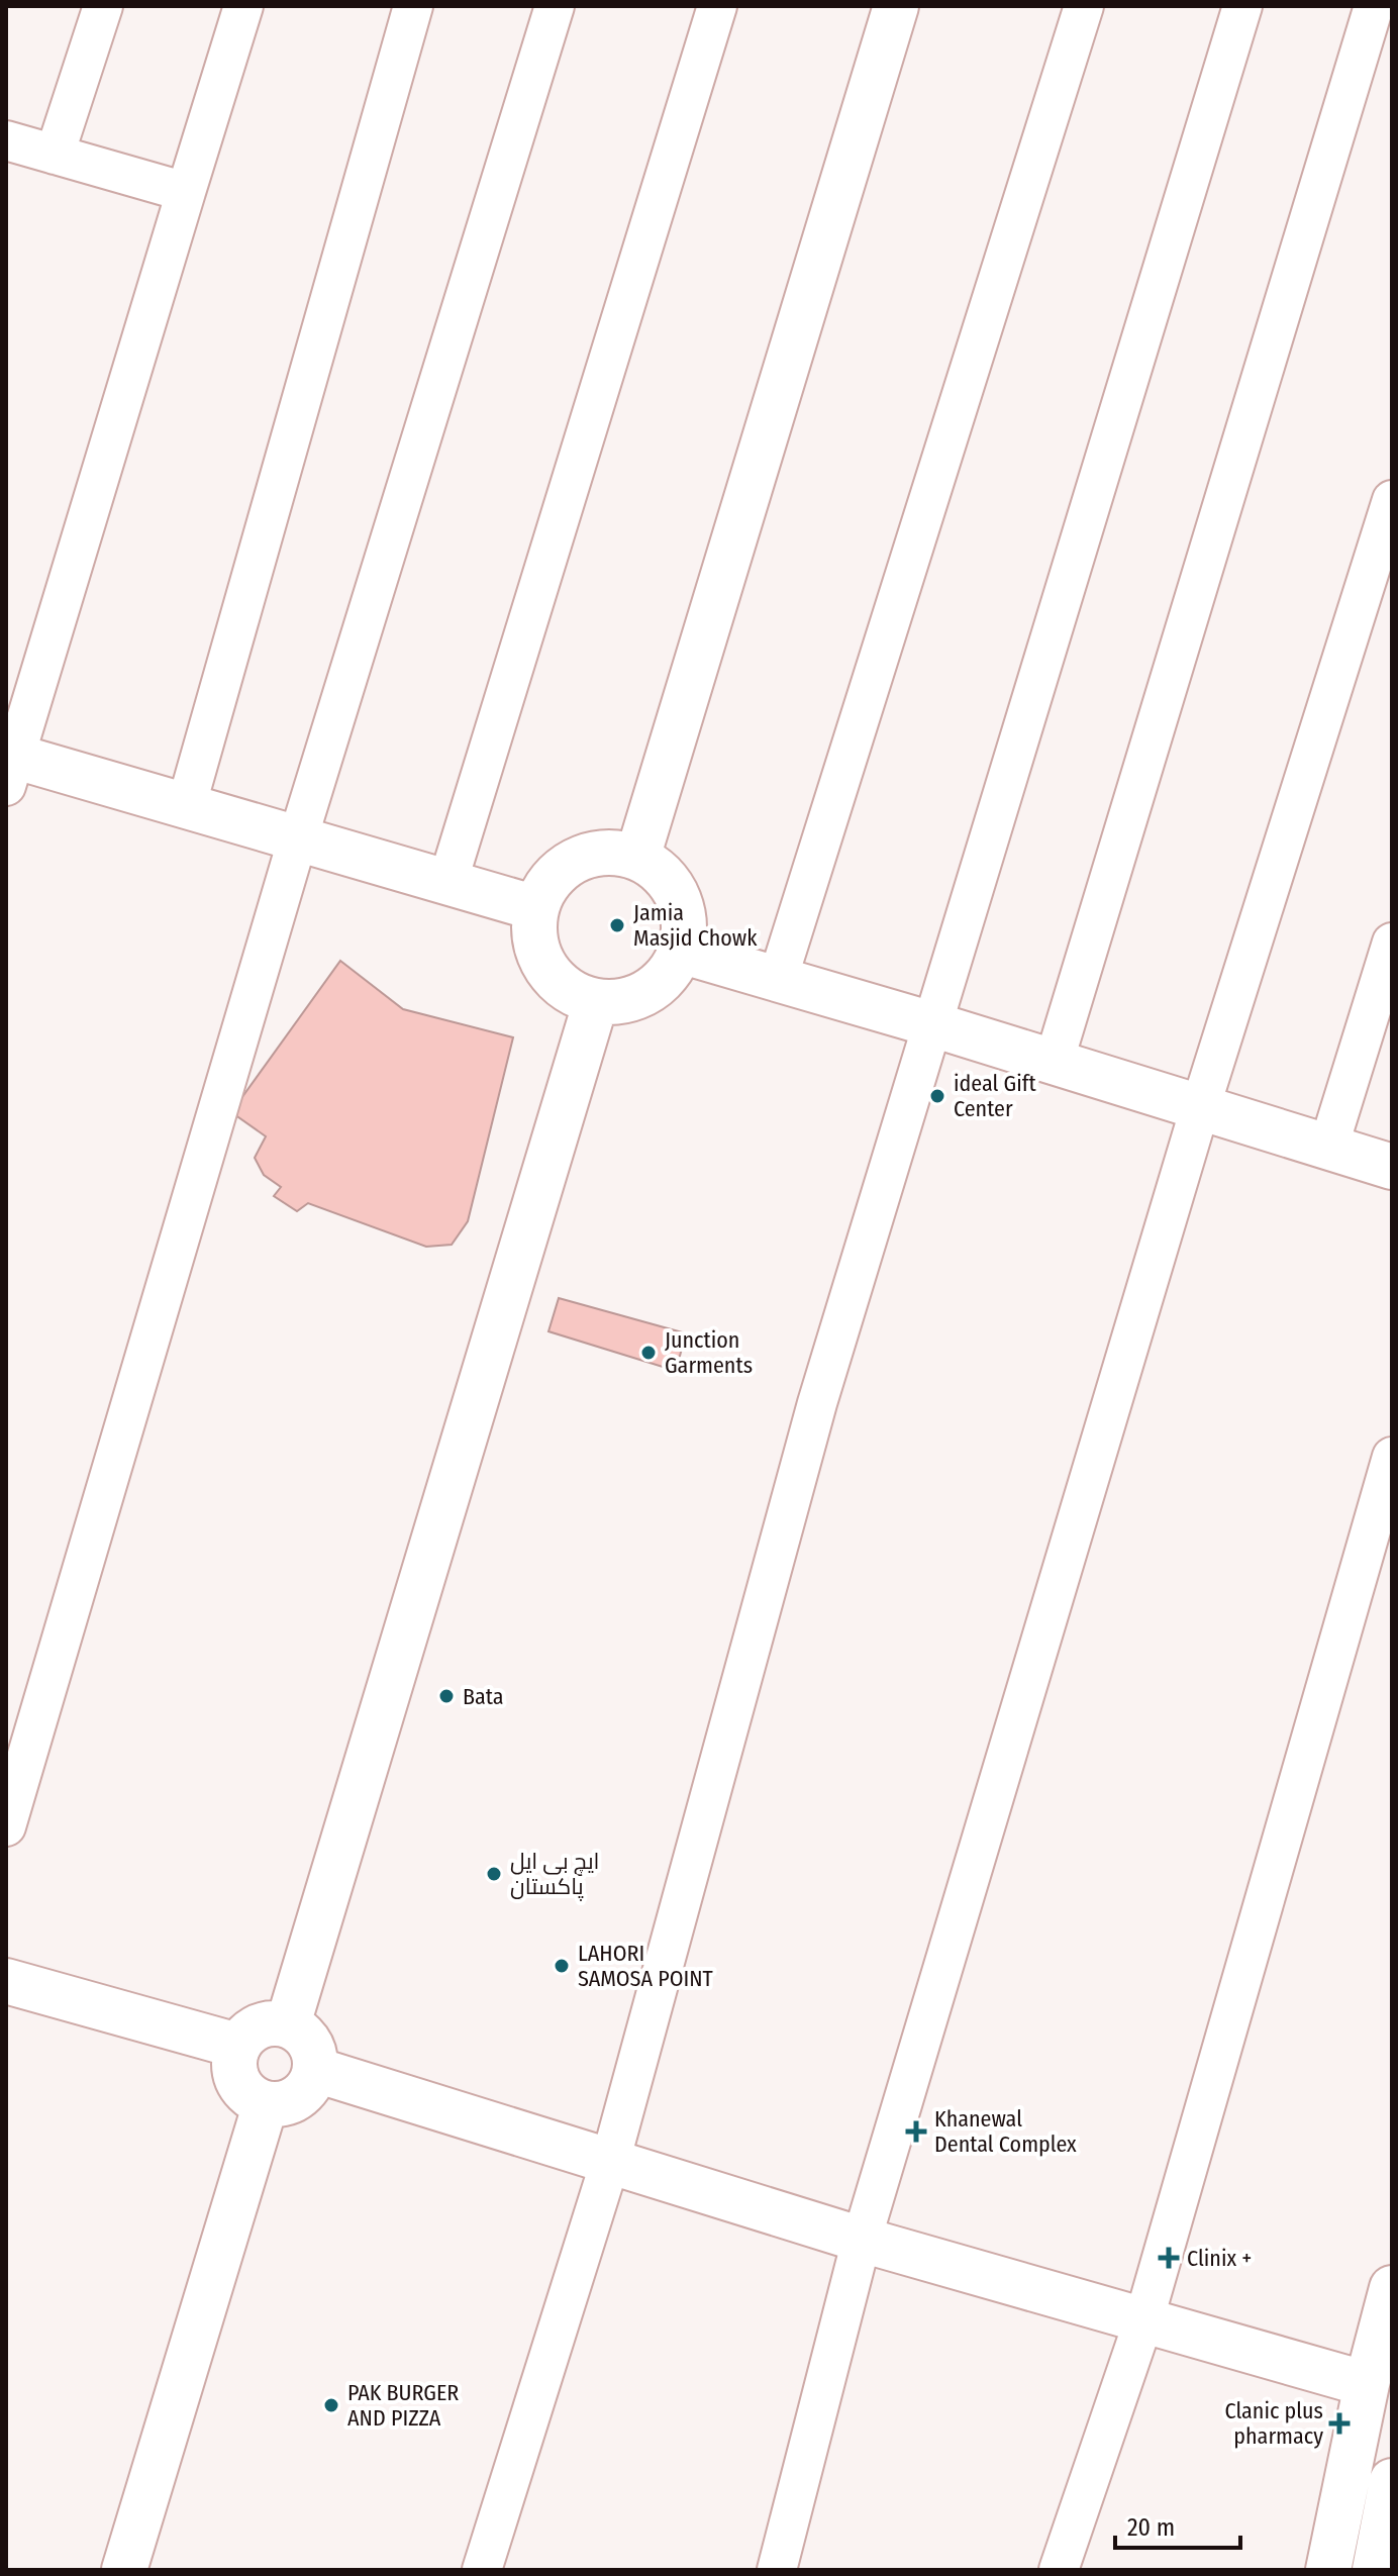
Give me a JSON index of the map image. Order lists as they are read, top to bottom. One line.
{"places":{"other":["Jamia Masjid Chowk","ideal Gift Center","Junction Garments","Bata","ایچ بی ایل پاکستان","LAHORI SAMOSA POINT","PAK BURGER AND PIZZA"],"health":["Khanewal Dental Complex","Clinix +","Clanic plus pharmacy"]},"scale_bar":"20 m"}
